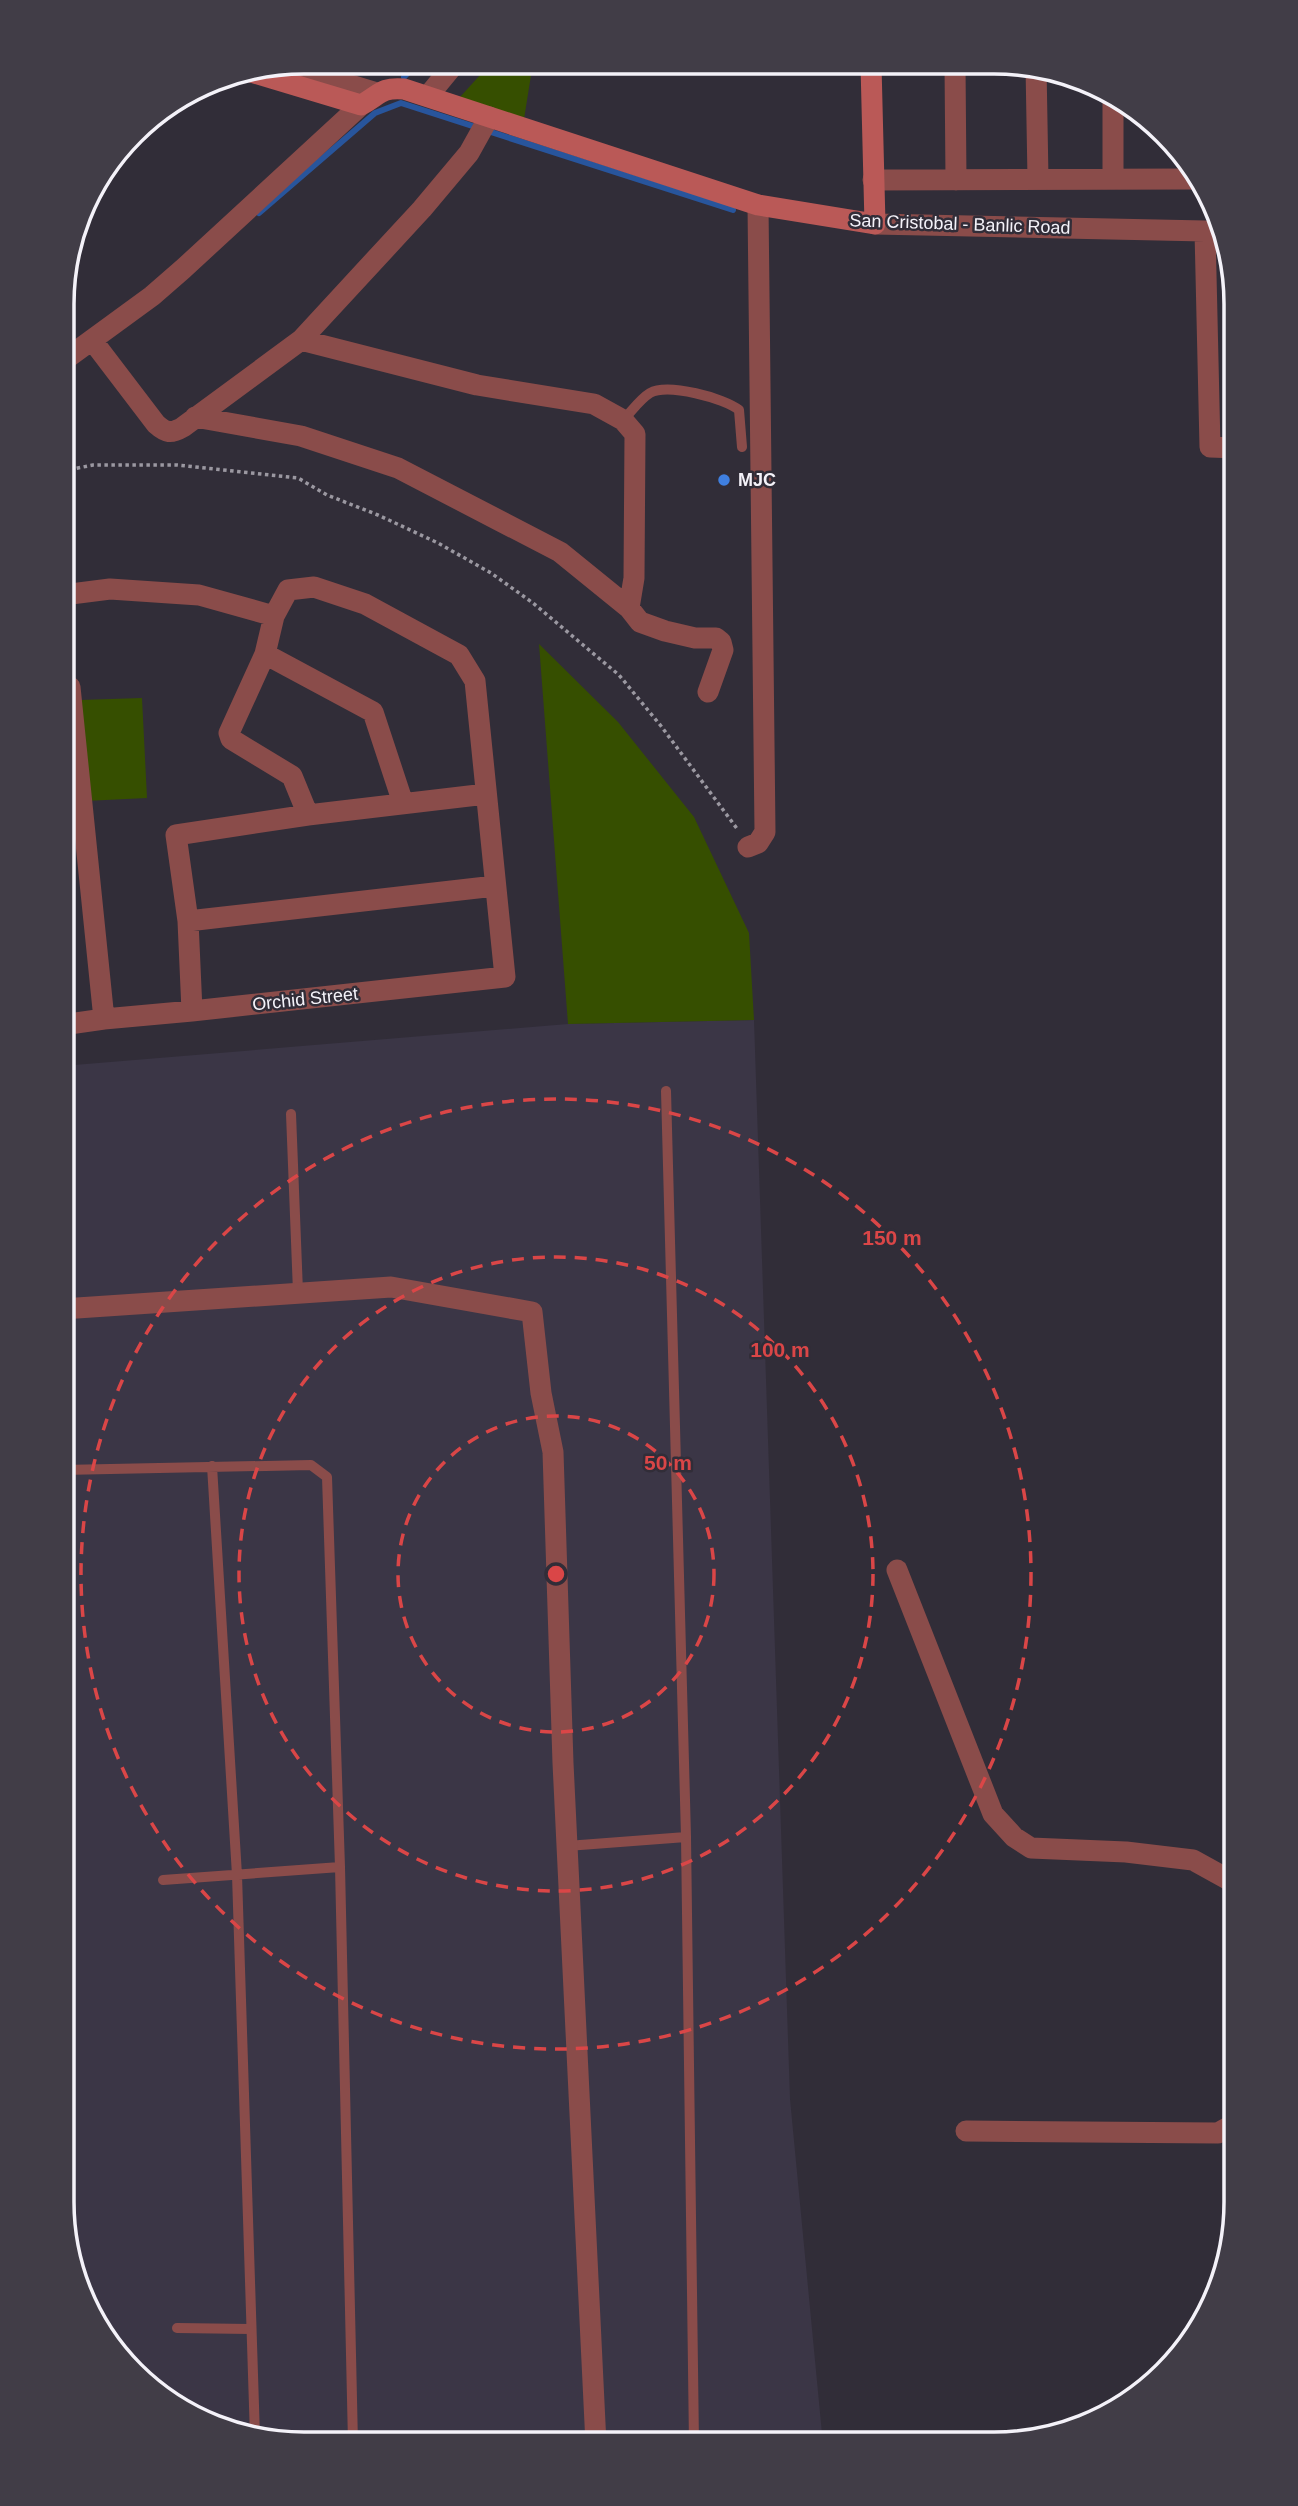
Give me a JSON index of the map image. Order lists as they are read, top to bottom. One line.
{"streets":{"street":["San Cristobal - Banlic Road","Orchid Street"]},"places":["MJC"],"rings":["150 m","100 m","50 m"]}
